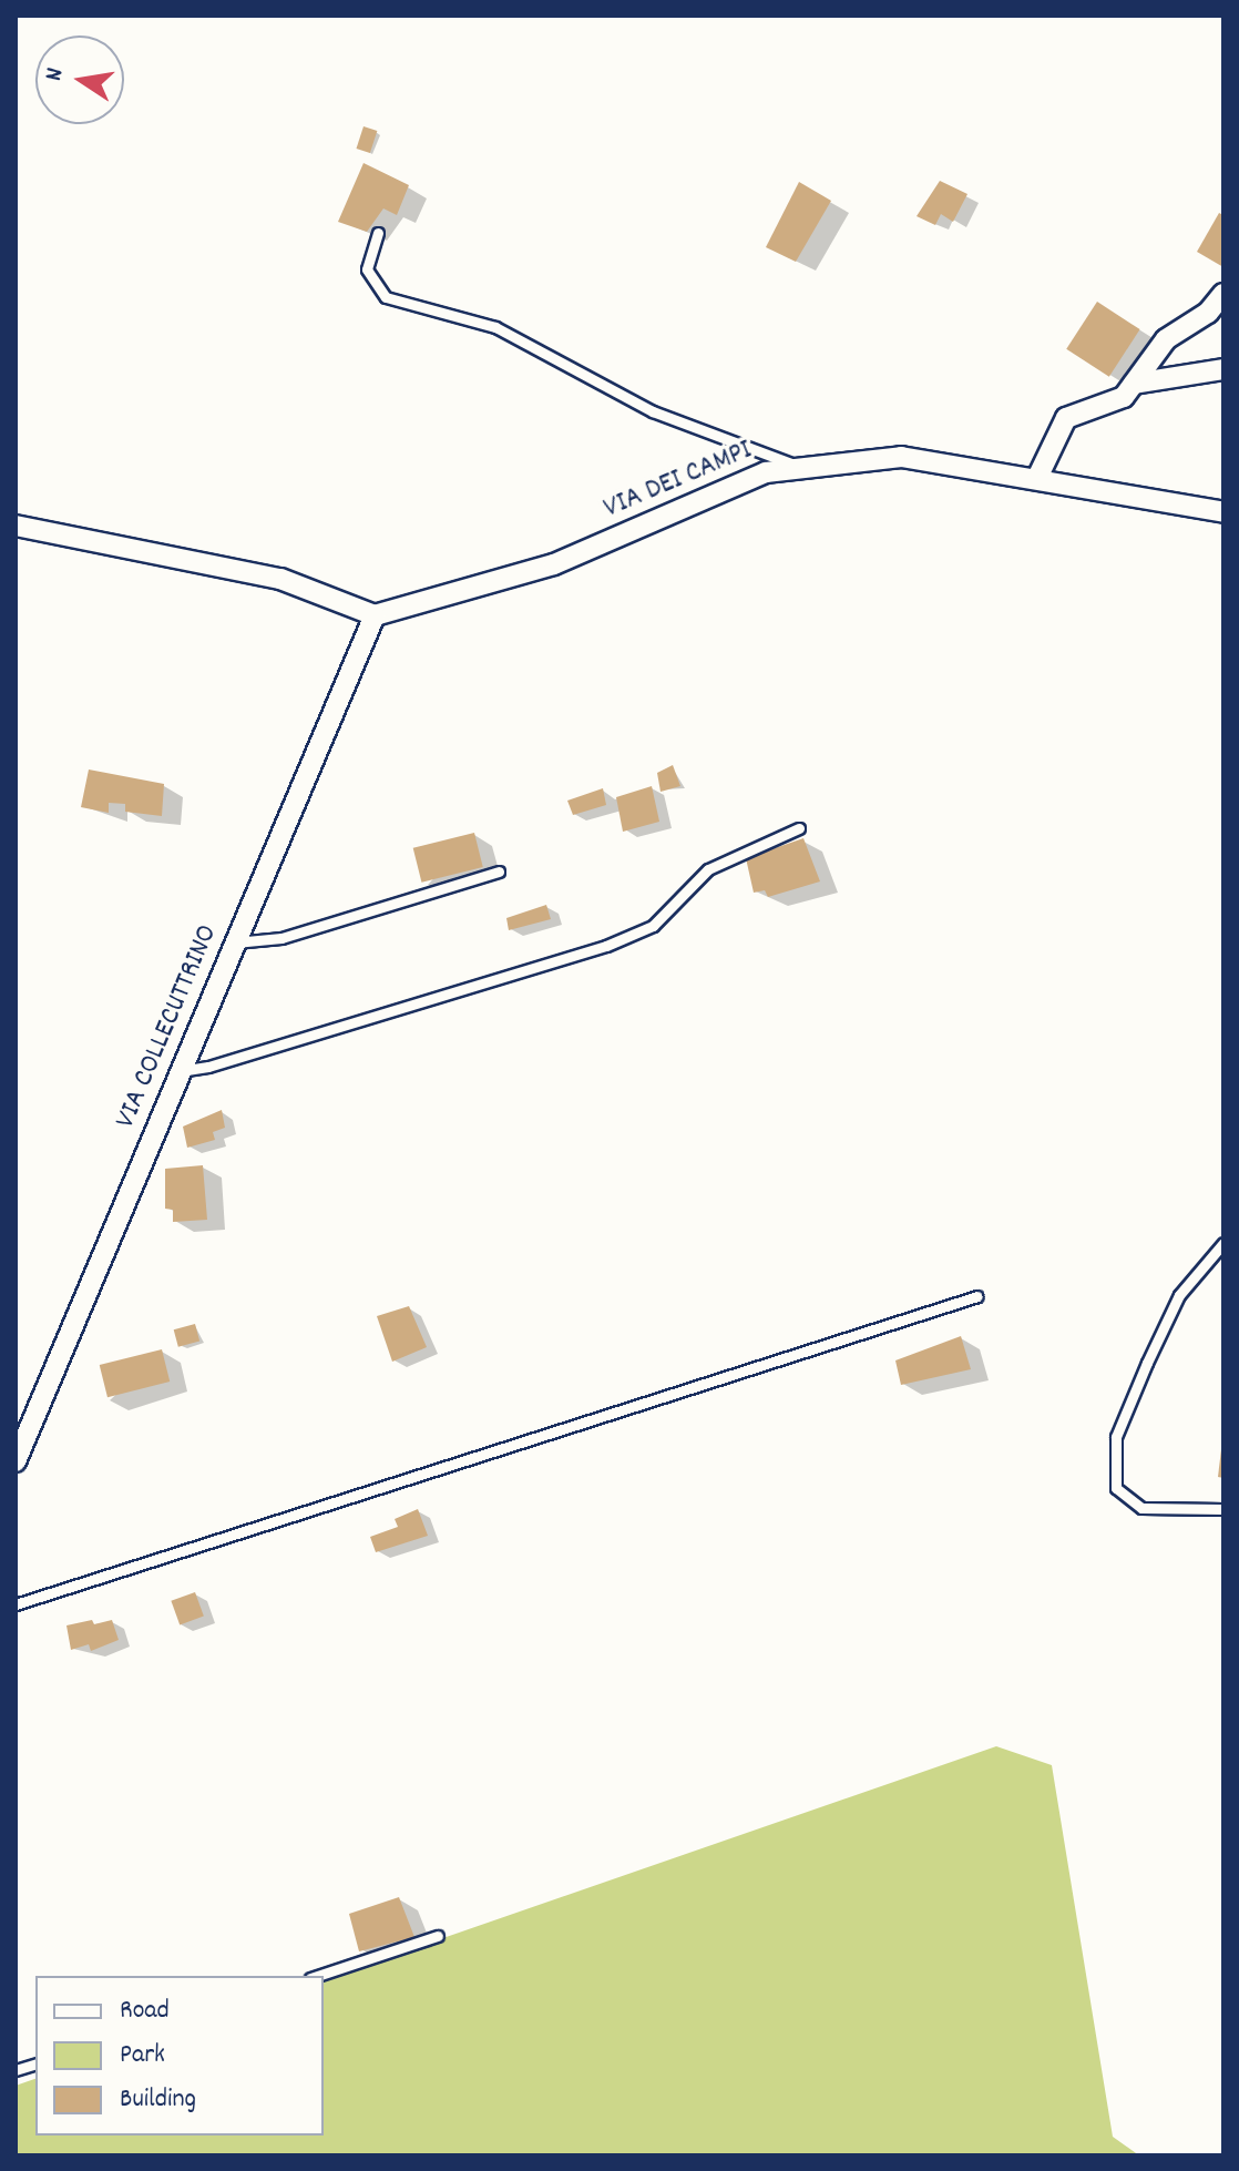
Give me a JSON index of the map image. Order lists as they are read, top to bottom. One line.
{"streets":{"street":["VIA DEI CAMPI","VIA COLLECUTTRINO"]},"crossings":[["VIA DEI CAMPI","VIA COLLECUTTRINO"]],"legend":["Road","Park","Building"],"north":"left"}
